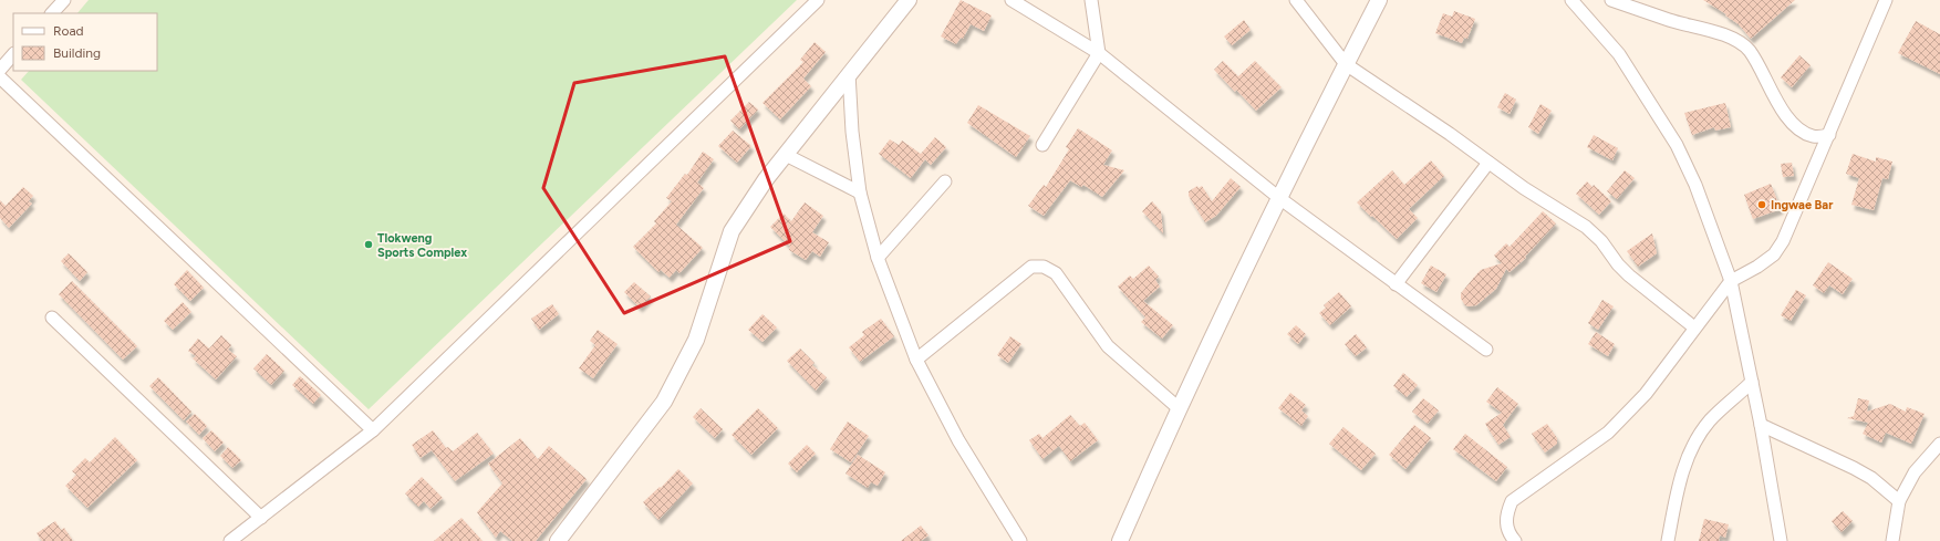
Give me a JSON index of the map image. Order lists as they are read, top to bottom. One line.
{"places":["Ingwae Bar","Tlokweng Sports Complex"],"legend":["Road","Building"]}
